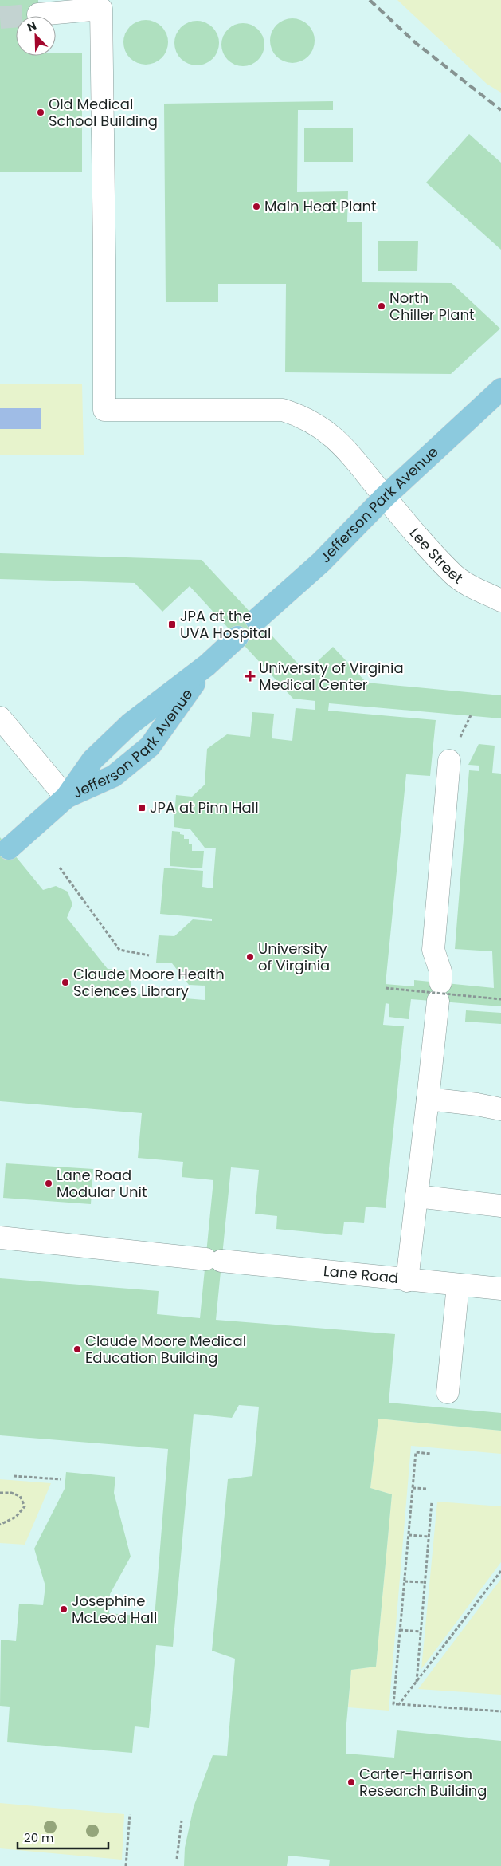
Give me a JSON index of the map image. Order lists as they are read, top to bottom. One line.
{"streets":{"main road":["Jefferson Park Avenue"],"street":["Lee Street","Lane Road"]},"crossings":[["Jefferson Park Avenue","Lee Street"]],"places":{"other":["Old Medical School Building","Main Heat Plant","North Chiller Plant","University of Virginia","Claude Moore Health Sciences Library","Lane Road Modular Unit","Claude Moore Medical Education Building","Josephine McLeod Hall","Carter-Harrison Research Building"],"transit":["JPA at the UVA Hospital","JPA at Pinn Hall"],"health":["University of Virginia Medical Center"]},"scale_bar":"20 m","north":"top left"}
